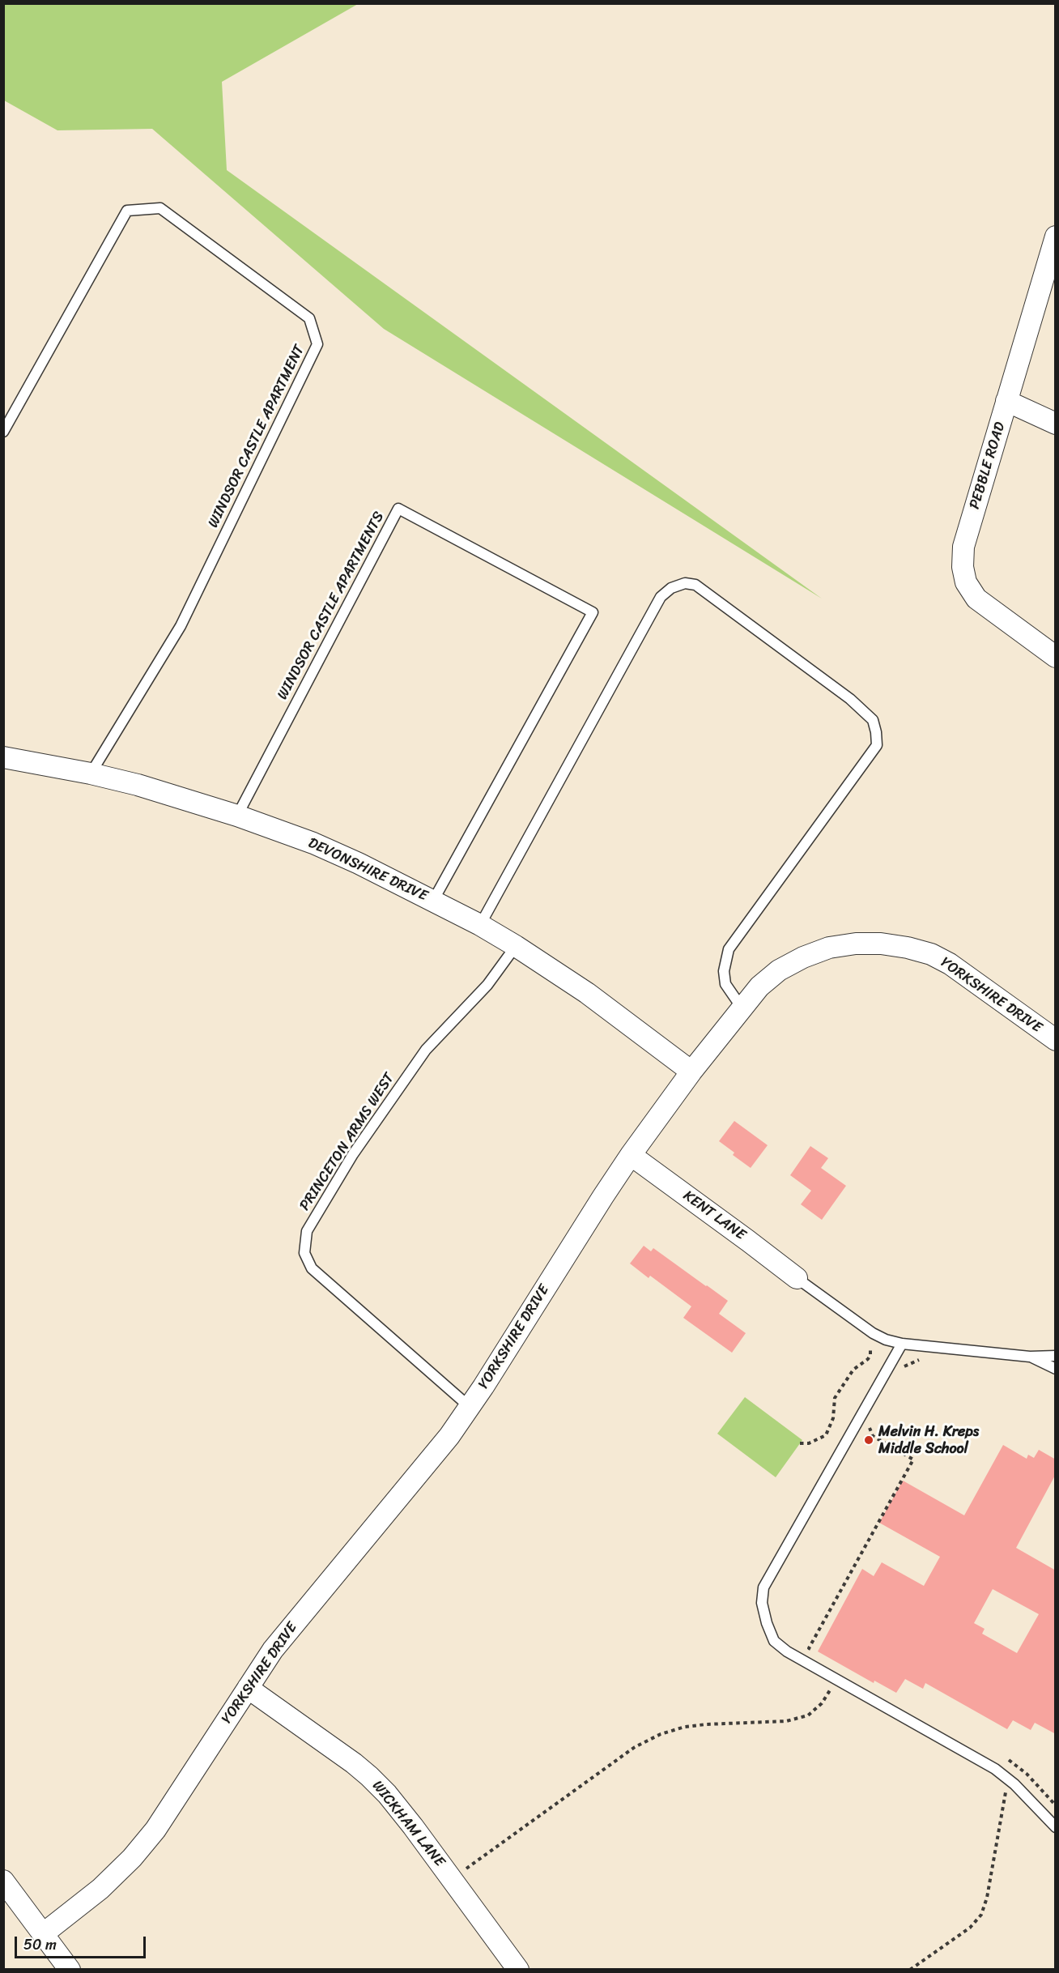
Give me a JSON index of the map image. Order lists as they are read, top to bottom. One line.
{"streets":{"street":["PEBBLE ROAD","DEVONSHIRE DRIVE","YORKSHIRE DRIVE","KENT LANE","WICKHAM LANE"],"lane":["WINDSOR CASTLE APARTMENT","WINDSOR CASTLE APARTMENTS","PRINCETON ARMS WEST"]},"crossings":[["WINDSOR CASTLE APARTMENT","DEVONSHIRE DRIVE"],["WINDSOR CASTLE APARTMENTS","DEVONSHIRE DRIVE"],["DEVONSHIRE DRIVE","YORKSHIRE DRIVE"],["DEVONSHIRE DRIVE","PRINCETON ARMS WEST"],["YORKSHIRE DRIVE","PRINCETON ARMS WEST"],["YORKSHIRE DRIVE","KENT LANE"],["YORKSHIRE DRIVE","WICKHAM LANE"]],"places":["Melvin H. Kreps Middle School"],"scale_bar":"50 m"}
